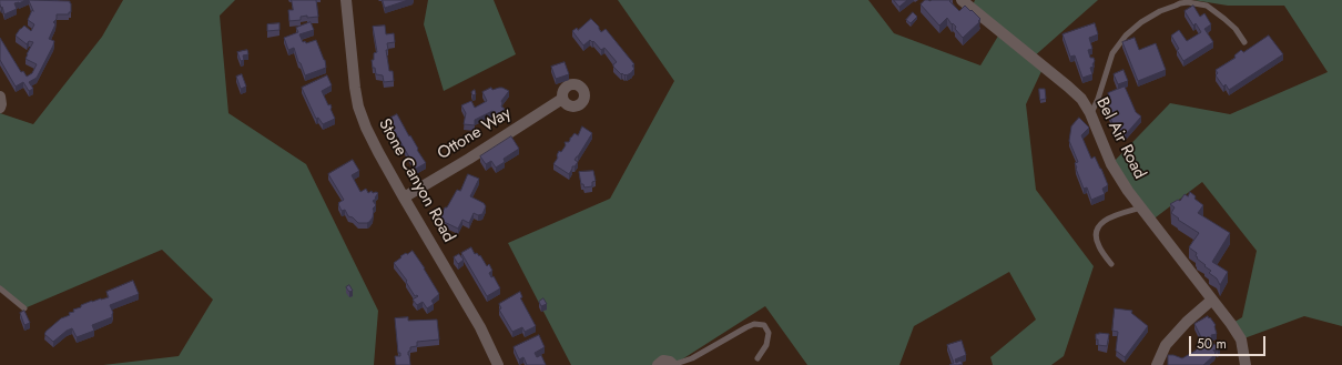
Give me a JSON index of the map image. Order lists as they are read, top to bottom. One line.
{"streets":{"street":["Ottone Way","Bel Air Road","Stone Canyon Road"]},"crossings":[["Ottone Way","Stone Canyon Road"]],"scale_bar":"50 m"}
